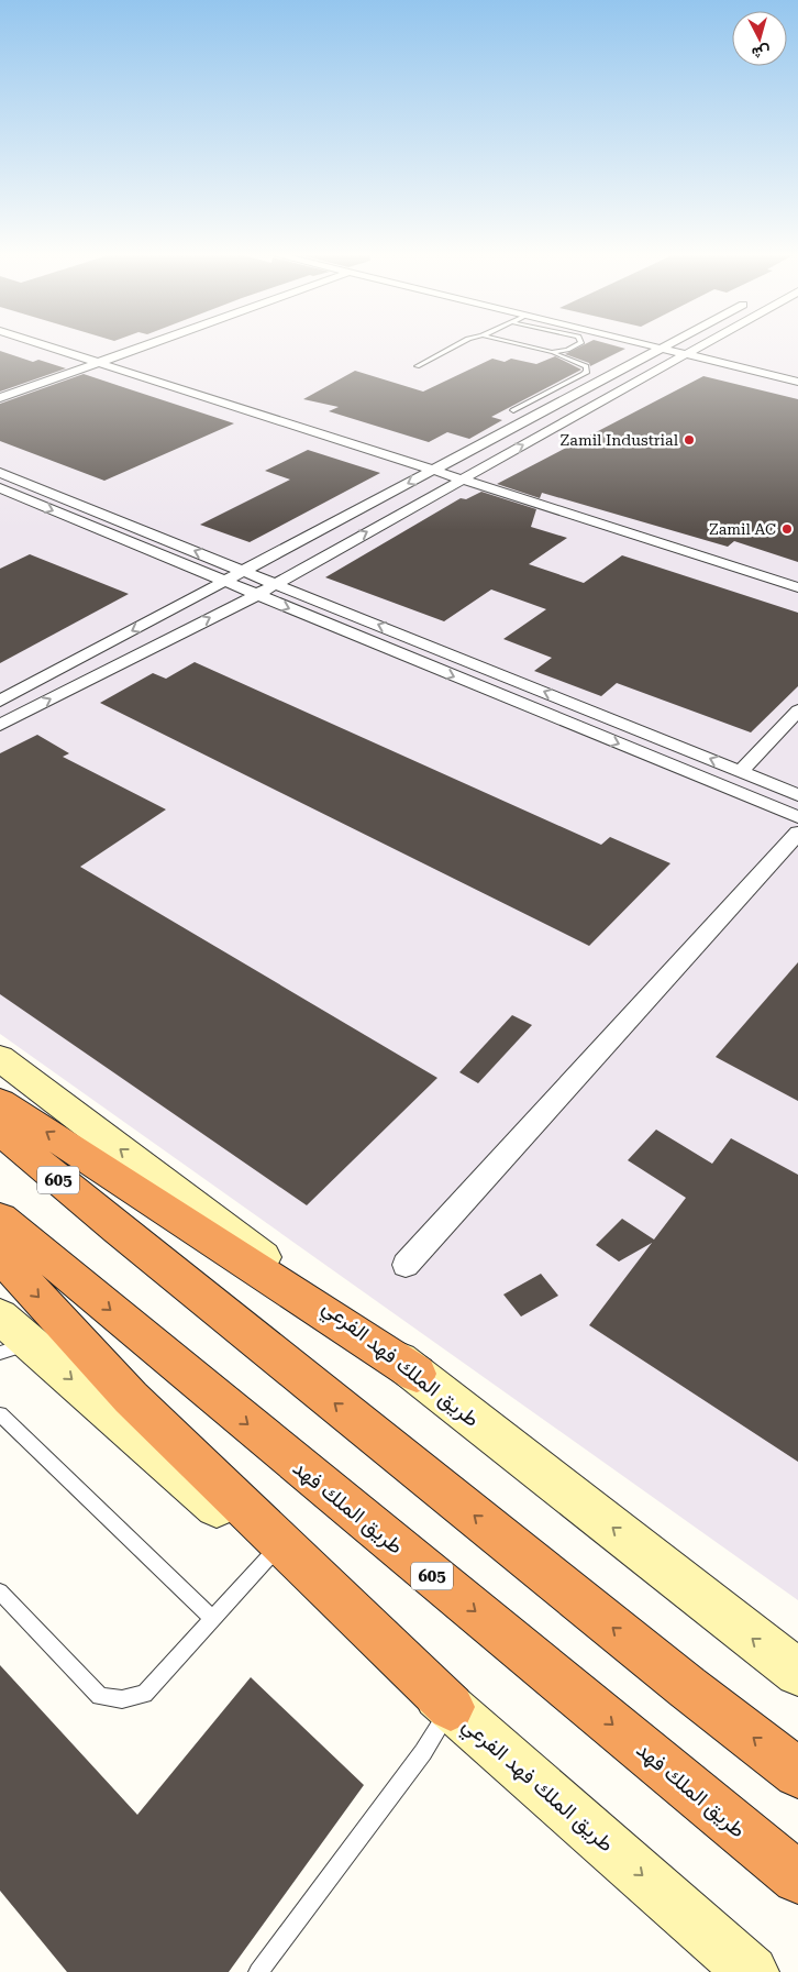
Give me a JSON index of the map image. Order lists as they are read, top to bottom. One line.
{"streets":{"highway":["605","طريق الملك فهد"],"main road":["طريق الملك فهد الفرعي"]},"places":["Zamil Industrial","Zamil AC"],"north":"bottom"}
